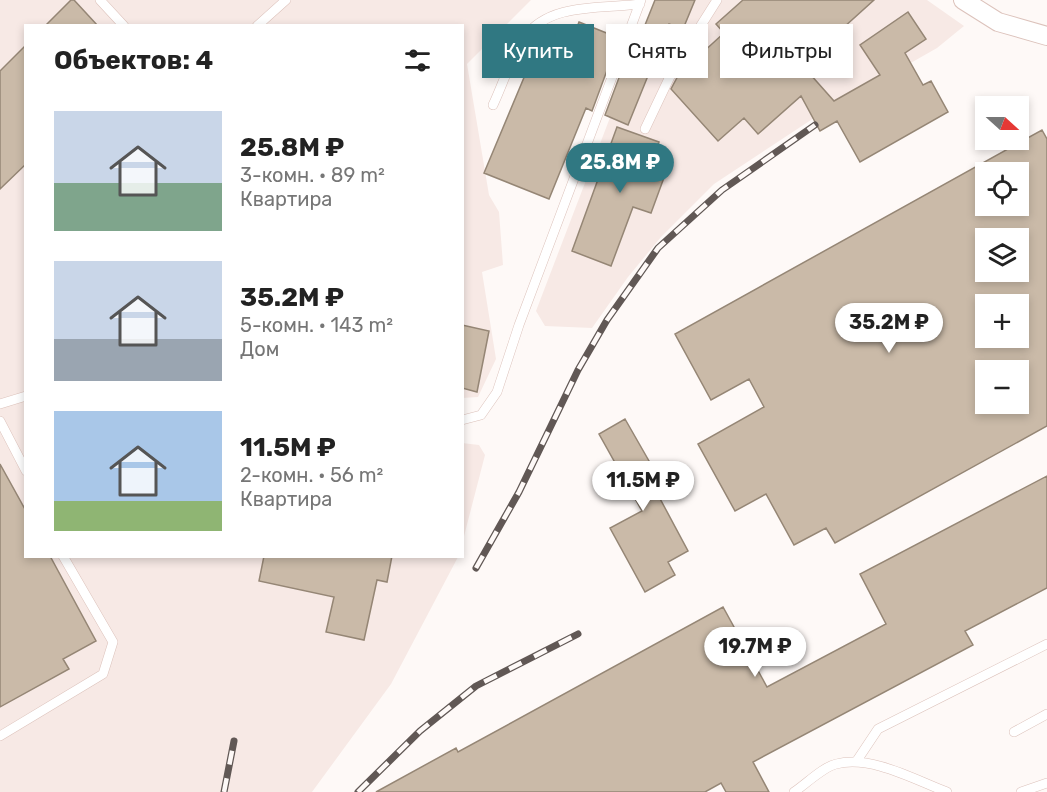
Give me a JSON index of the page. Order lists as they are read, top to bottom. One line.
{"north":"right","page":{"chip":["Купить","Снять","Фильтры"],"heading":"Объектов: 4","map_buttons":["+","−"],"list":[{"name":"25.8M ₽","note":"3-комн. · 89 m² · Квартира"},{"name":"35.2M ₽","note":"5-комн. · 143 m² · Дом"},{"name":"11.5M ₽","note":"2-комн. · 56 m² · Квартира"}],"price":["25.8M ₽","35.2M ₽","11.5M ₽","19.7M ₽"]}}
